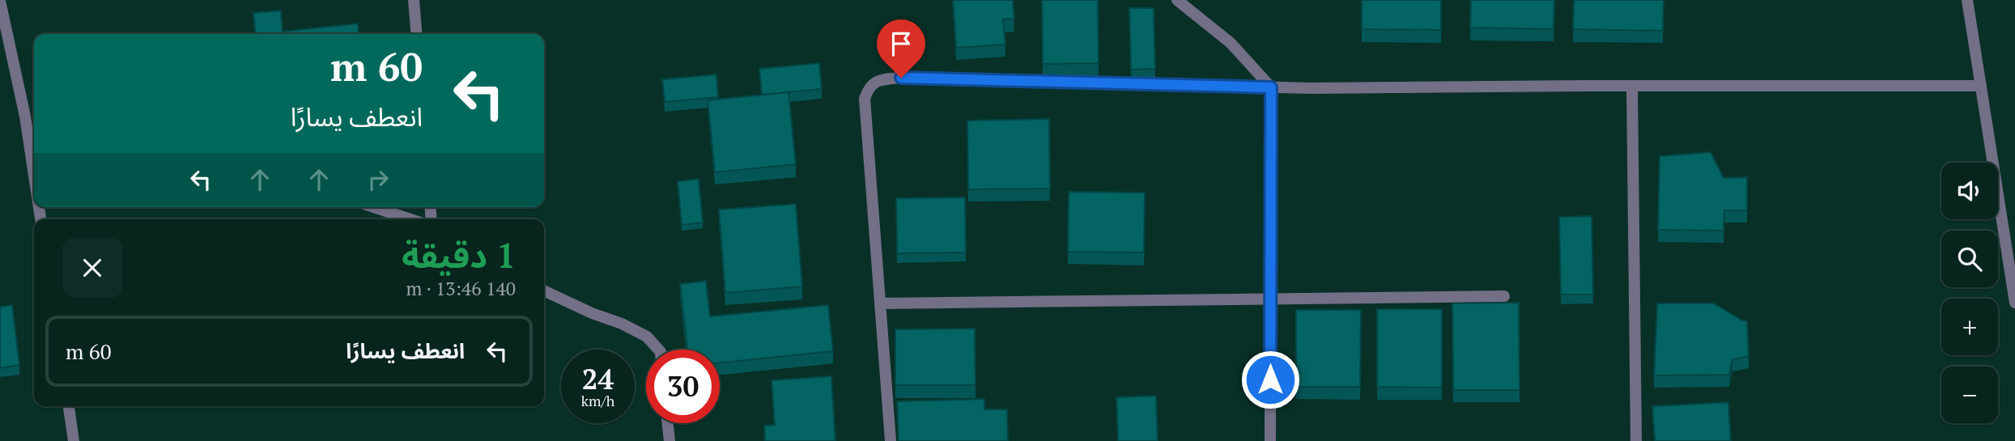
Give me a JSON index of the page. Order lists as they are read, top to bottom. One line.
{"page":{"turn":["60 m","انعطف يسارًا"],"map_buttons":["+","−"],"heading":["1 دقيقة","140 m · 13:46"],"list":[{"name":"انعطف يسارًا","value":"60 m"}],"speed":"24 km/h","limit":"30"}}
